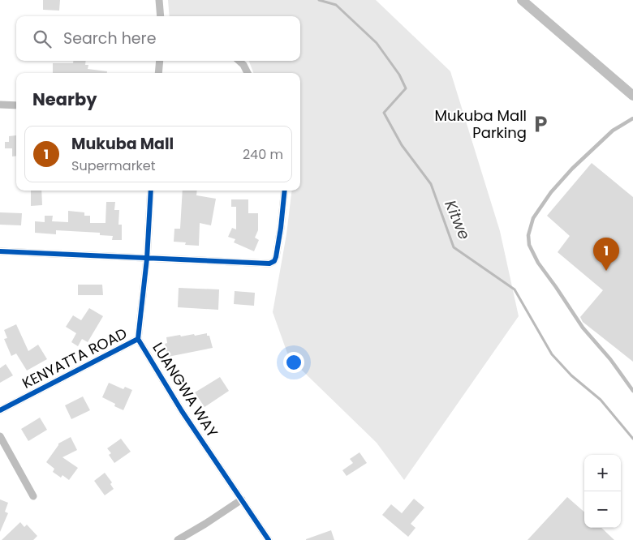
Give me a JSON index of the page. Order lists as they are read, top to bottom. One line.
{"streets":{"street":["KENYATTA ROAD","LUANGWA WAY"]},"crossings":[["KENYATTA ROAD","LUANGWA WAY"]],"water":["Kitwe"],"places":{"parking":["Mukuba Mall Parking"]},"page":{"search":"Search here","heading":"Nearby","list":[{"mark":"1","name":"Mukuba Mall","note":"Supermarket","value":"240 m"}],"pins":"1","map_buttons":["+","−"]}}
